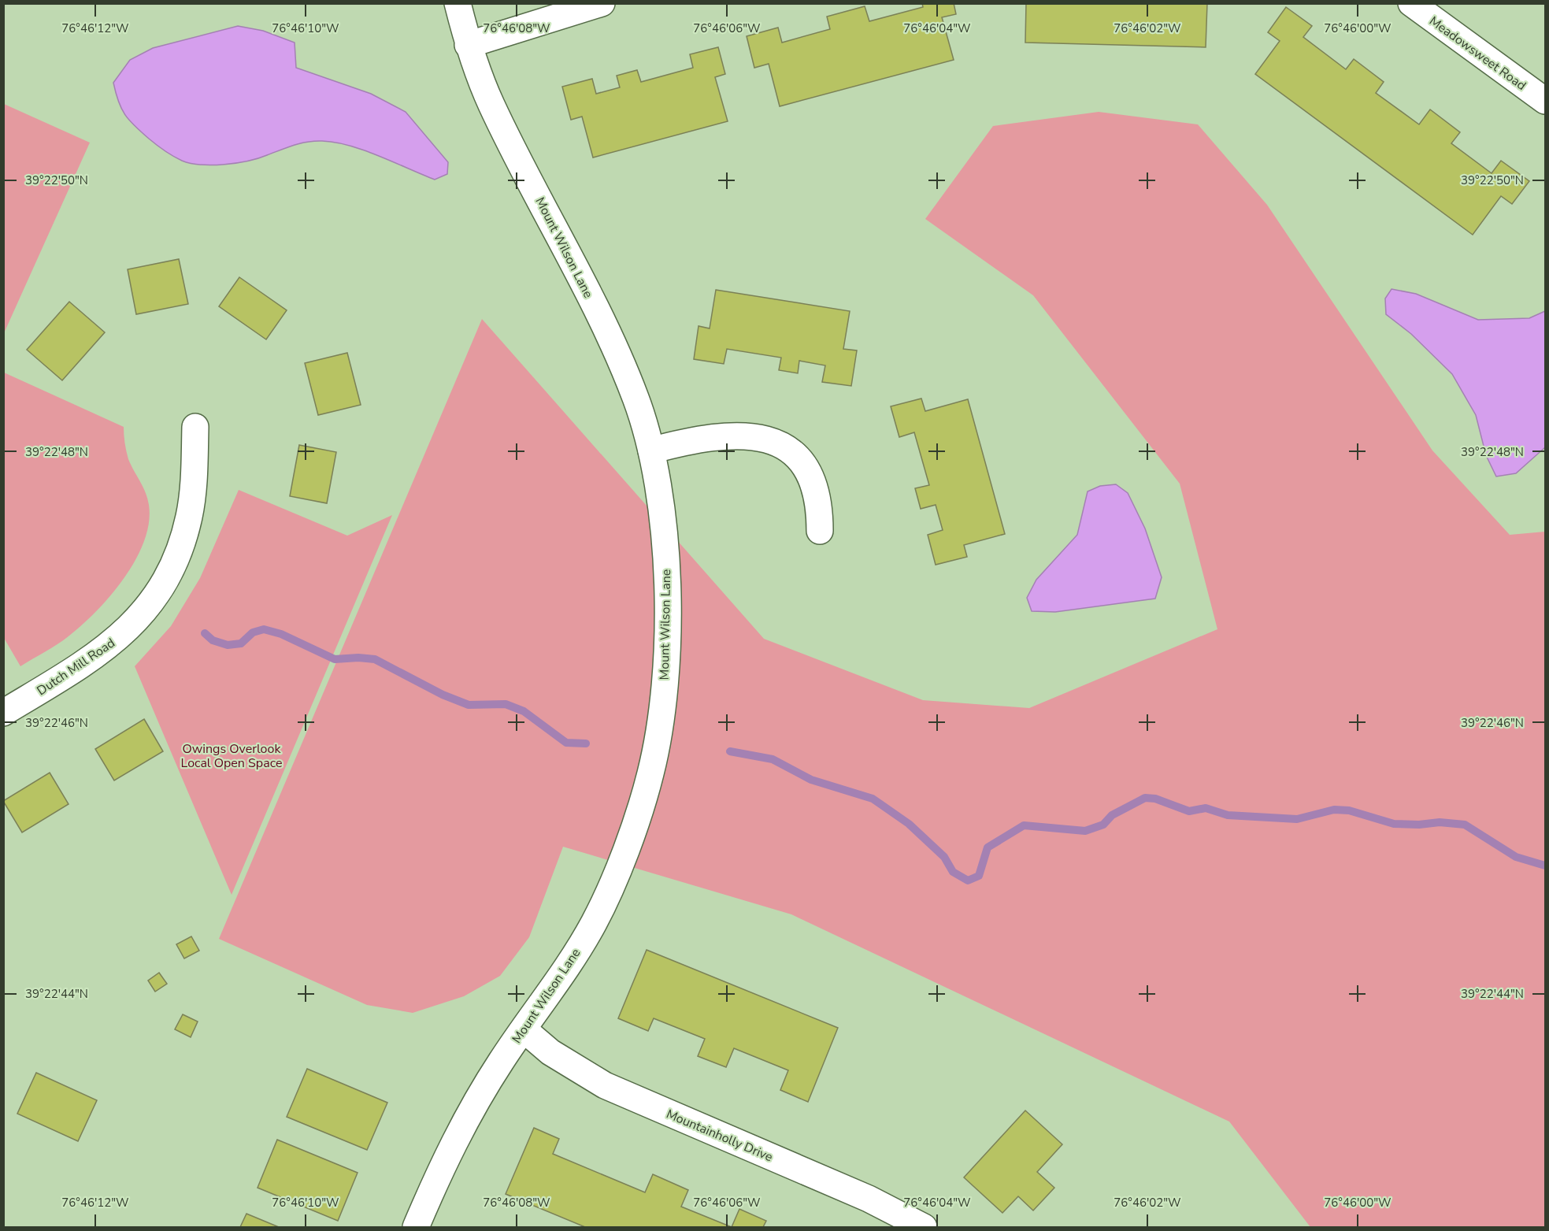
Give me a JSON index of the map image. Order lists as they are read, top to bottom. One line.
{"streets":{"street":["Meadowsweet Road","Mount Wilson Lane","Dutch Mill Road","Mountainholly Drive"]},"crossings":[["Mount Wilson Lane","Mountainholly Drive"]],"parks":["Owings Overlook Local Open Space"],"coordinates":["76°46'12\"W","76°46'10\"W","76°46'08\"W","76°46'06\"W","76°46'04\"W","76°46'02\"W","76°46'00\"W","39°22'50\"N","39°22'48\"N","39°22'46\"N","39°22'44\"N"]}
